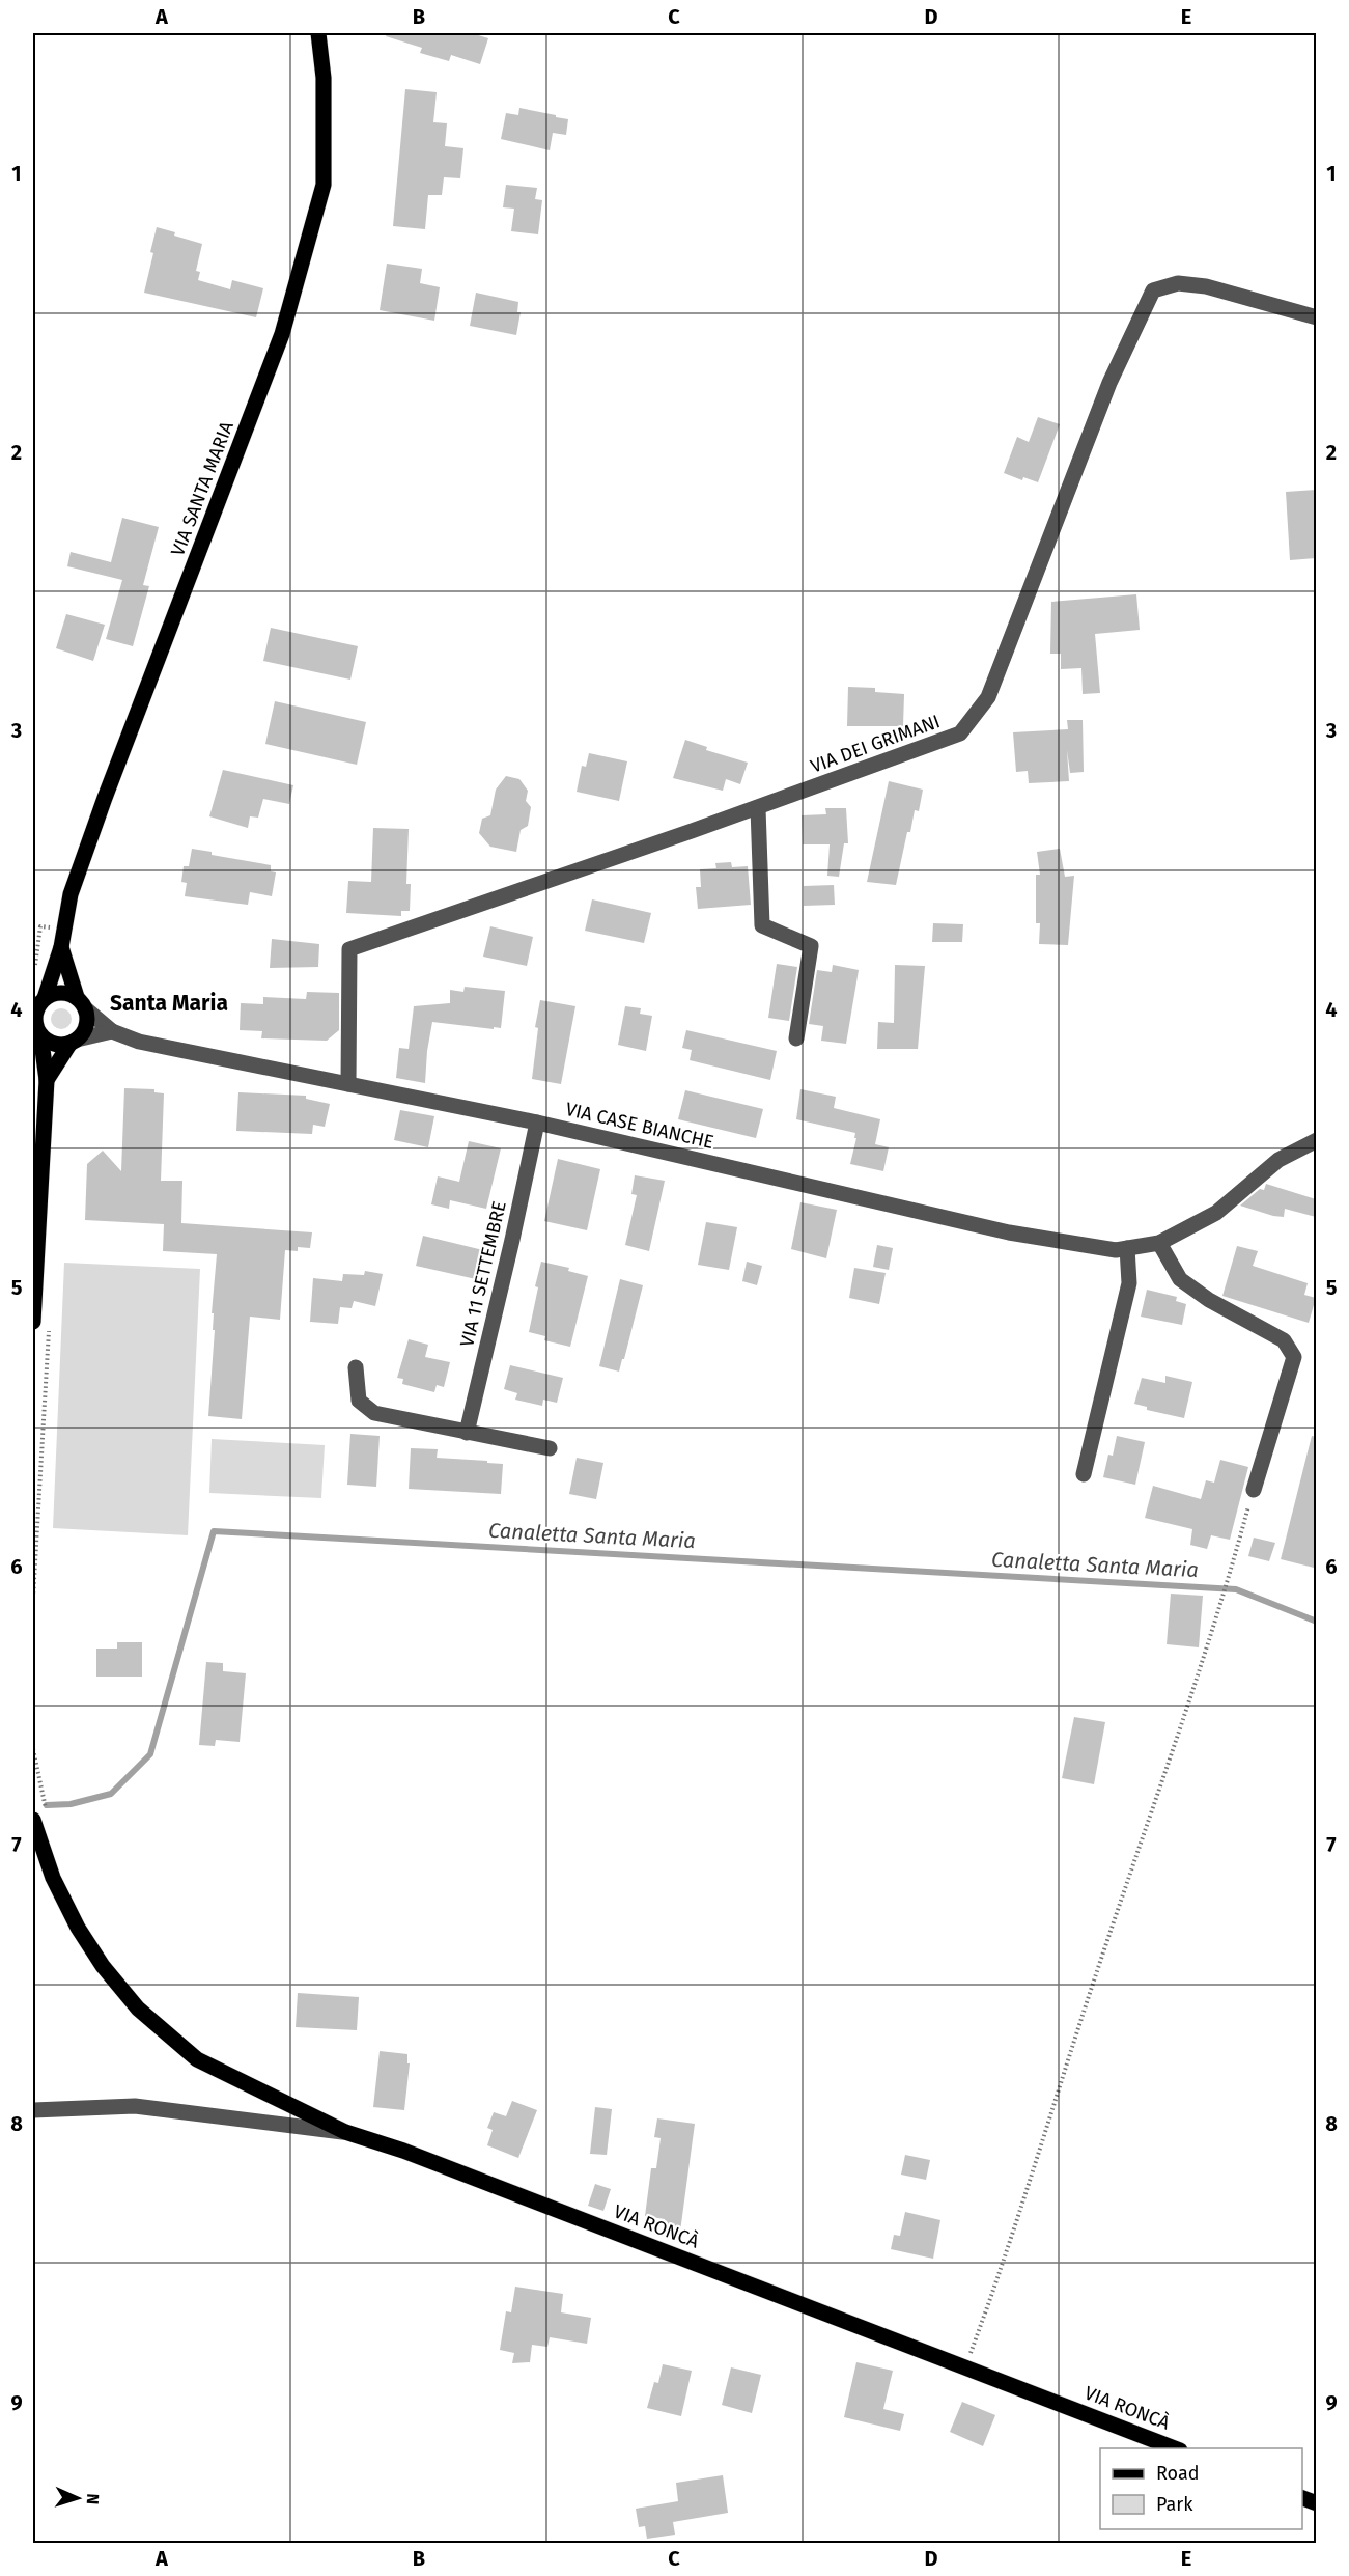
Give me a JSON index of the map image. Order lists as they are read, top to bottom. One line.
{"streets":{"main road":["VIA SANTA MARIA","VIA RONCÀ"],"street":["VIA DEI GRIMANI","VIA CASE BIANCHE","VIA 11 SETTEMBRE"]},"crossings":[["VIA SANTA MARIA","VIA CASE BIANCHE"],["VIA DEI GRIMANI","VIA CASE BIANCHE"],["VIA CASE BIANCHE","VIA 11 SETTEMBRE"]],"districts":["Santa Maria"],"water":["Canaletta Santa Maria"],"legend":["Road","Park"],"north":"right","grid":{"columns":["A","B","C","D","E"],"rows":["1","2","3","4","5","6","7","8","9"]}}
